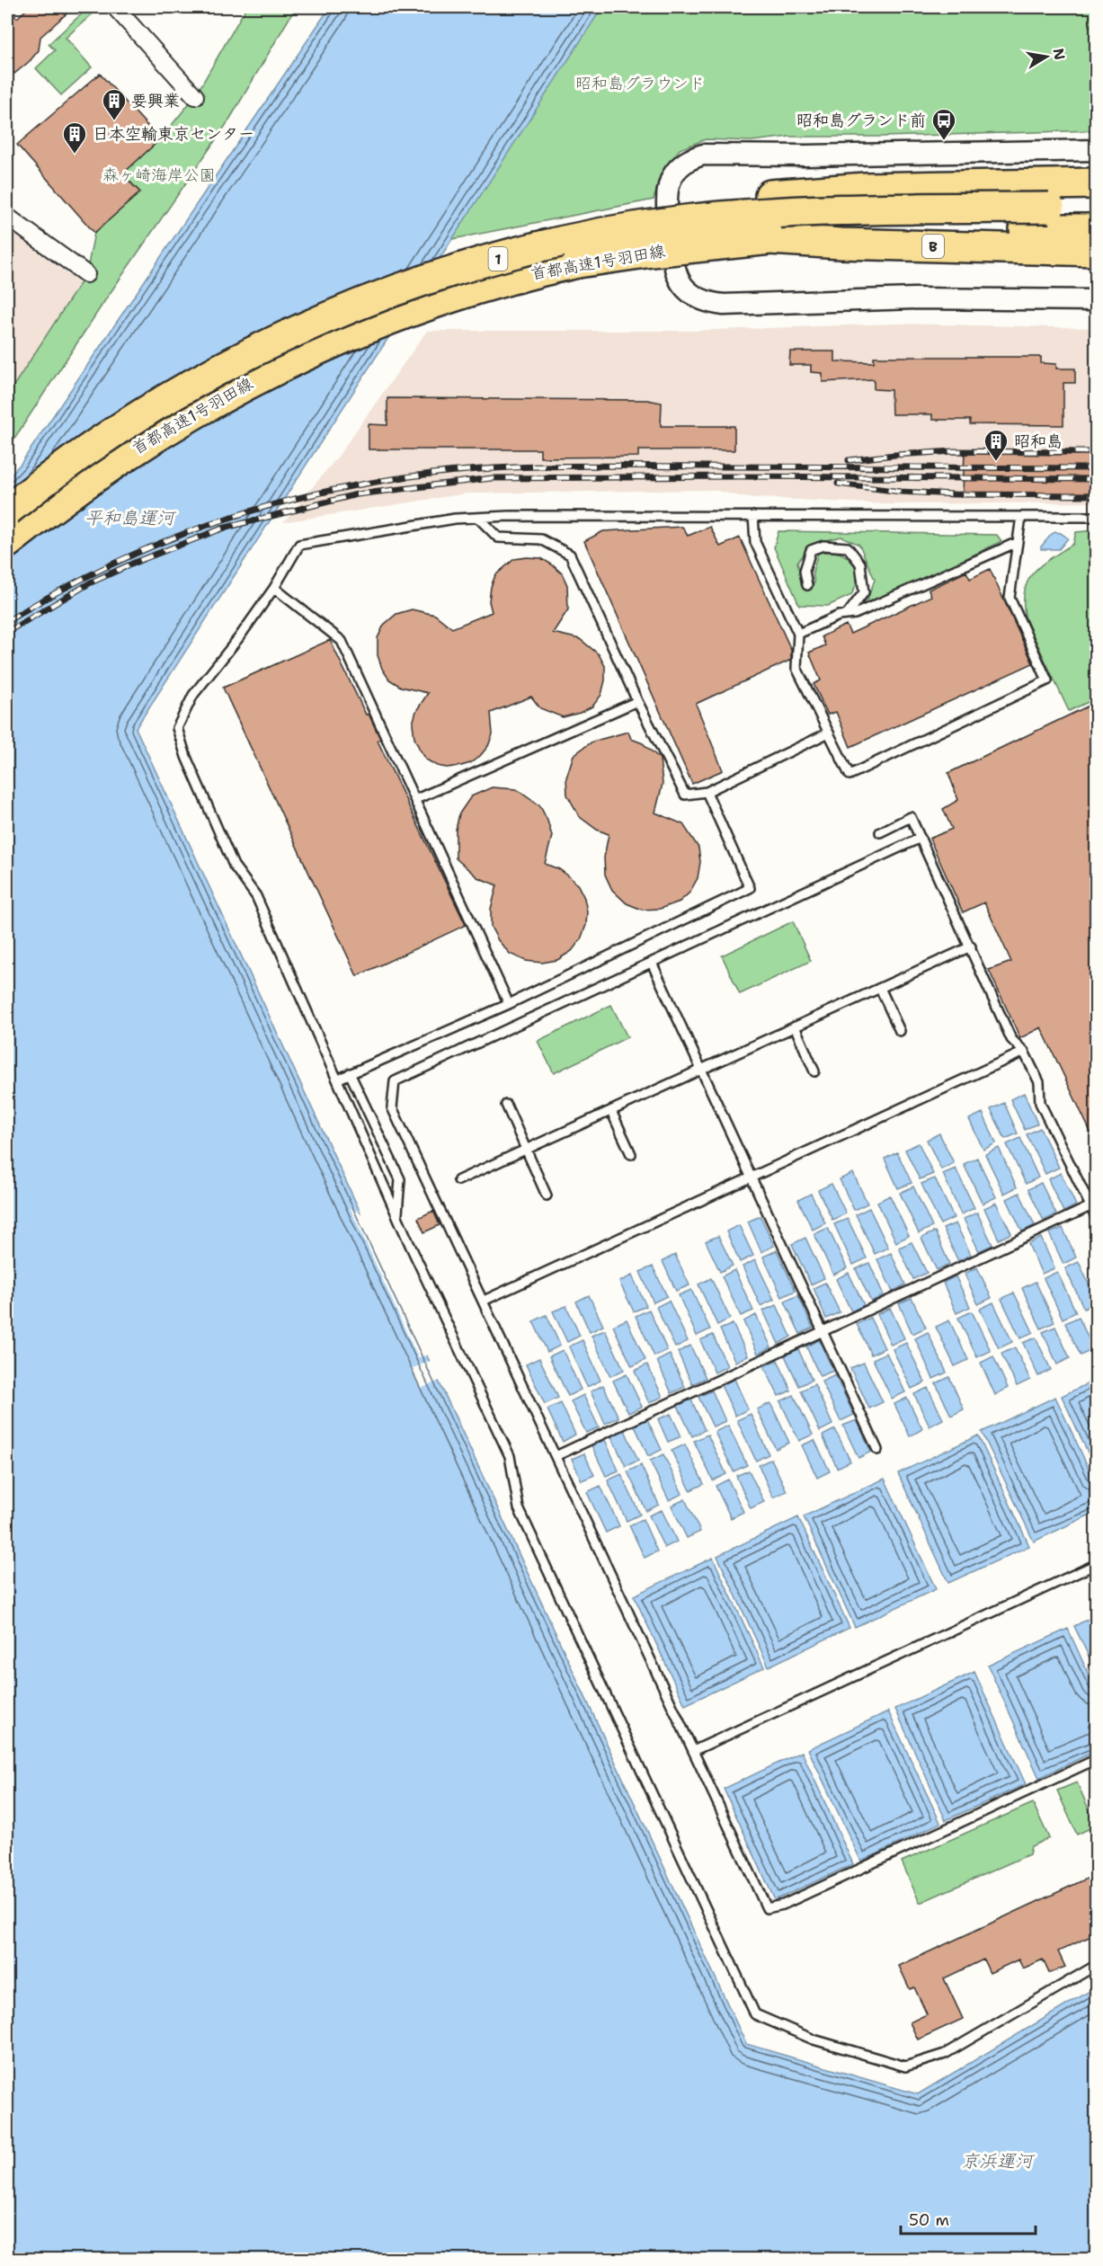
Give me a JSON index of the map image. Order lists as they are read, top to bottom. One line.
{"streets":{"highway":["B","1","首都高速1号羽田線"]},"crossings":[["B","首都高速1号羽田線"]],"water":["平和島運河","京浜運河"],"parks":["昭和島グラウンド","森ヶ崎海岸公園"],"places":{"building":["要興業","日本空輸東京センター","昭和島"],"bus stop":["昭和島グランド前"]},"scale_bar":"50 m","north":"right"}
